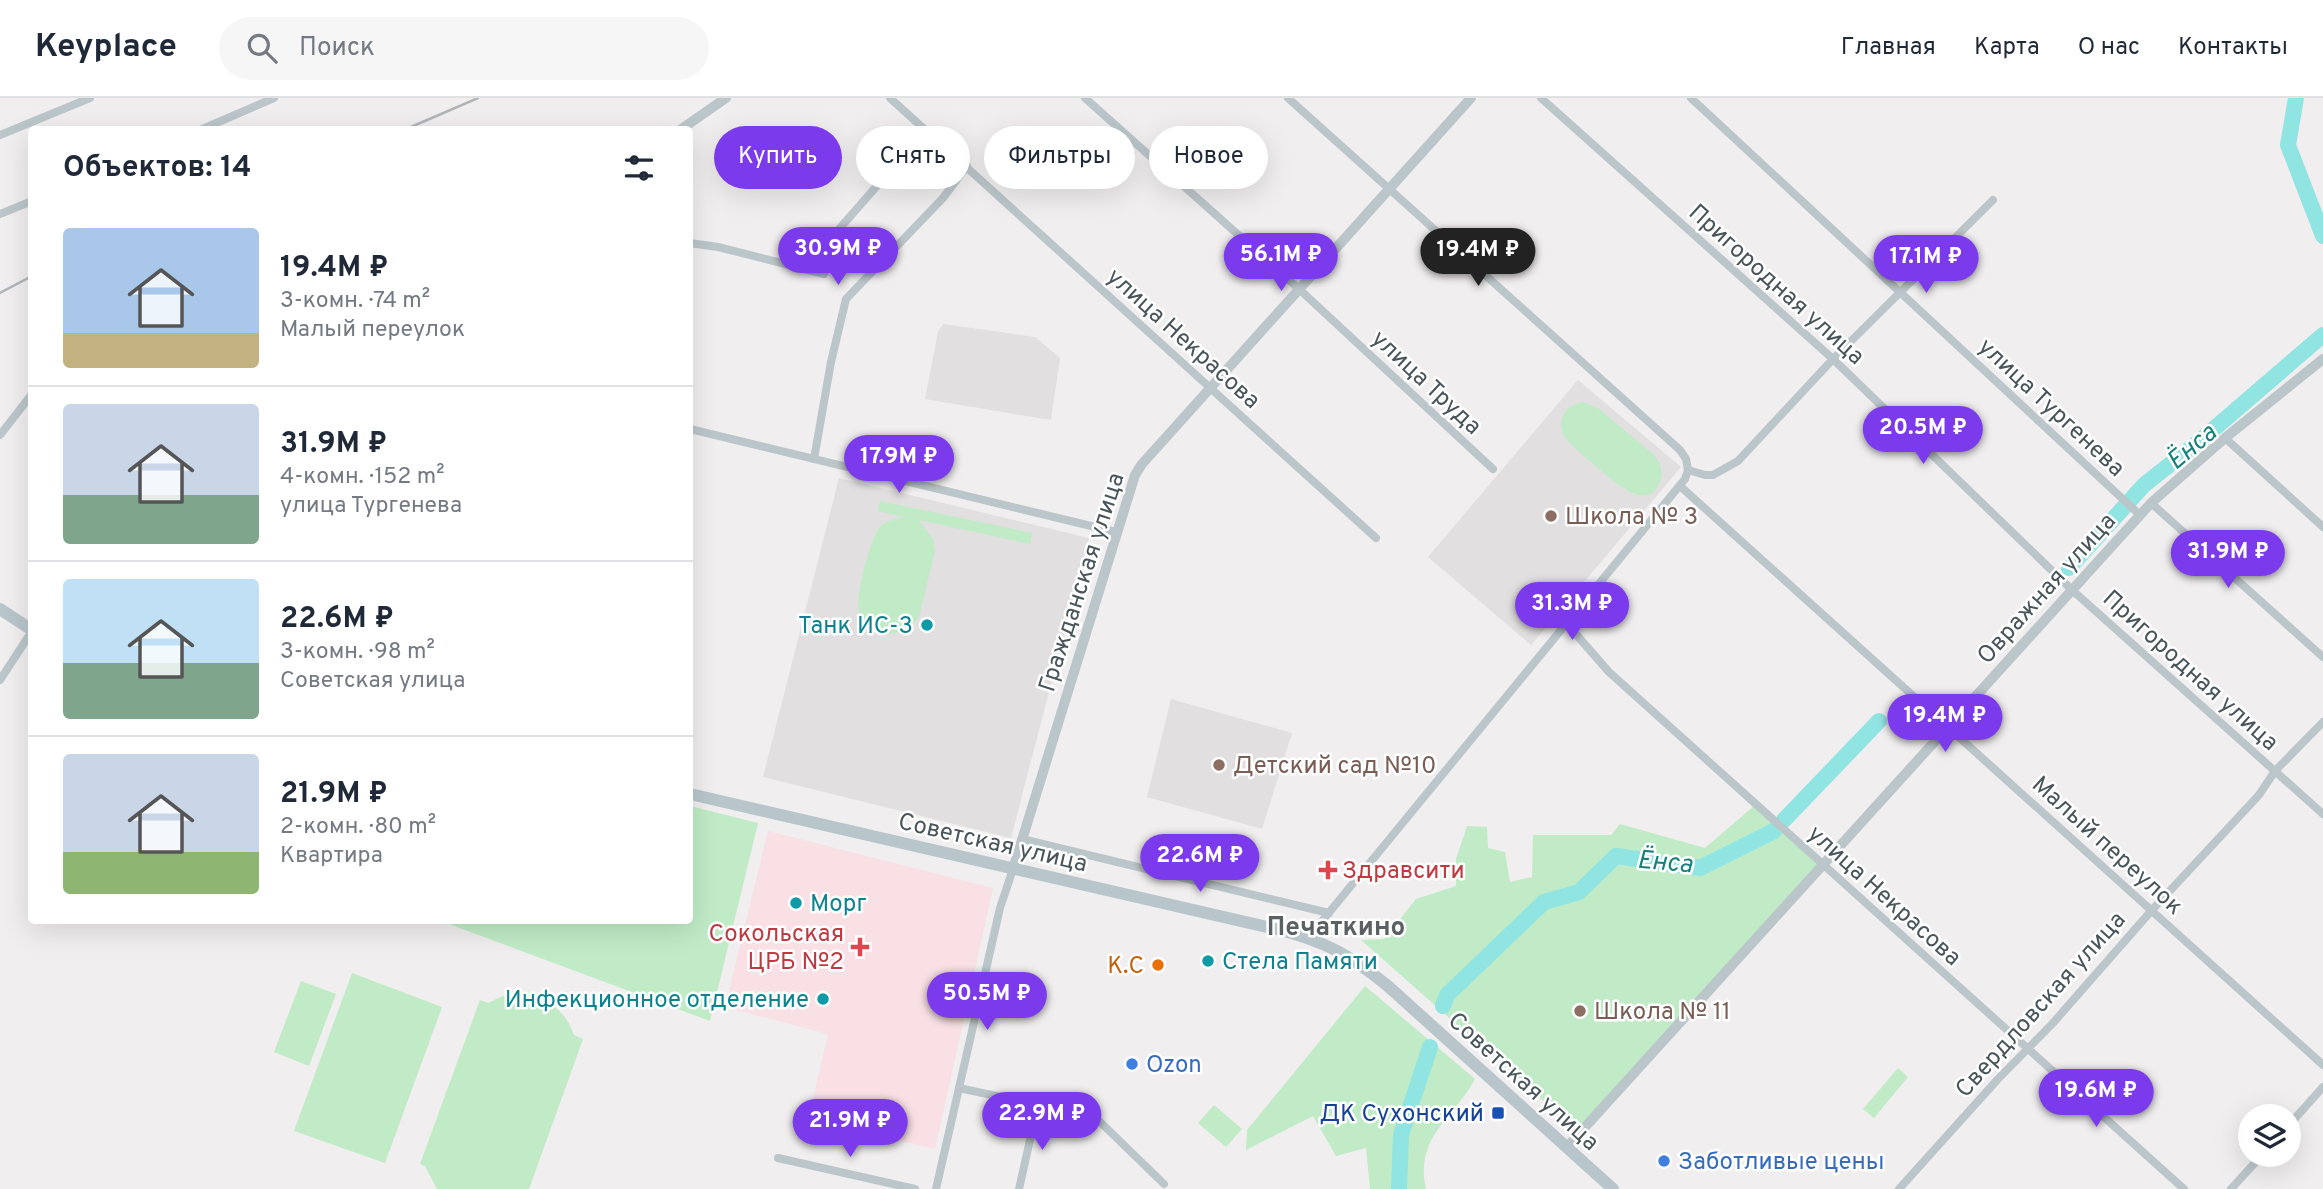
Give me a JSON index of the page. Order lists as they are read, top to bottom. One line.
{"streets":{"main road":["Советская улица"],"street":["Пригородная улица","улица Некрасова","улица Труда","улица Тургенева","Гражданская улица","Овражная улица","Малый переулок","Свердловская улица"]},"crossings":[["Пригородная улица","Овражная улица"],["Пригородная улица","Свердловская улица"],["улица Некрасова","Гражданская улица"],["улица Некрасова","Овражная улица"],["улица Некрасова","Свердловская улица"],["улица Труда","Гражданская улица"],["улица Тургенева","Овражная улица"],["Гражданская улица","Советская улица"],["Овражная улица","Советская улица"],["Овражная улица","Малый переулок"],["Малый переулок","Свердловская улица"]],"districts":["Печаткино"],"water":["Ёнса"],"places":{"other":["Школа № 3","Танк ИС-3","Детский сад №10","Морг","Стела Памяти","К.С","Инфекционное отделение","Школа № 11","Ozon","Заботливые цены"],"health":["Здравсити","Сокольская ЦРБ №2"],"transit":["ДК Сухонский"]},"page":{"header":"Keyplace","search":"Поиск","nav":["Главная","Карта","О нас","Контакты"],"chip":["Купить","Снять","Фильтры","Новое"],"heading":"Объектов: 14","list":[{"name":"19.4M ₽","note":"3-комн. · 74 m² · Малый переулок"},{"name":"31.9M ₽","note":"4-комн. · 152 m² · улица Тургенева"},{"name":"22.6M ₽","note":"3-комн. · 98 m² · Советская улица"},{"name":"21.9M ₽","note":"2-комн. · 80 m² · Квартира"}],"price":["30.9M ₽","19.4M ₽","56.1M ₽","17.1M ₽","20.5M ₽","17.9M ₽","31.9M ₽","31.3M ₽","19.4M ₽","22.6M ₽","50.5M ₽","19.6M ₽","22.9M ₽","21.9M ₽"]}}
